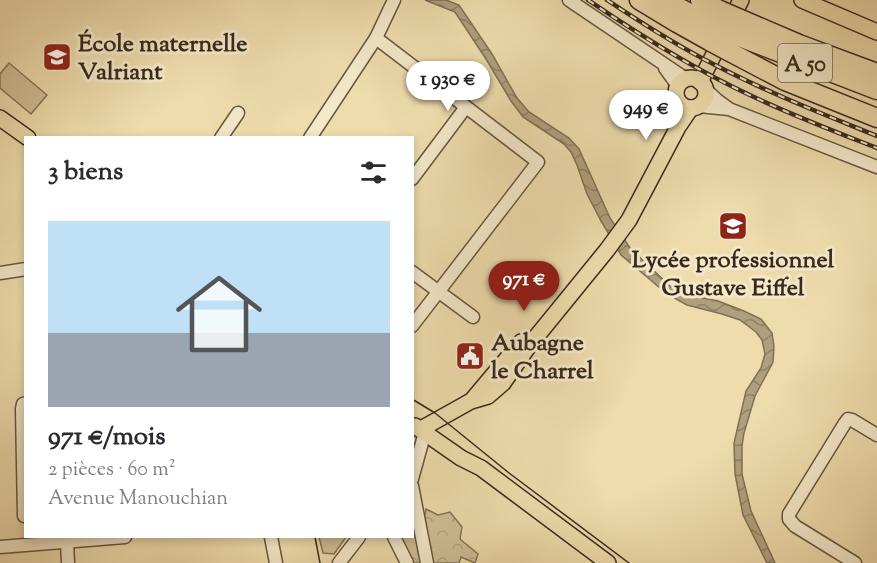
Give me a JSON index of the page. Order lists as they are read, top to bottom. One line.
{"streets":{"highway":["A 50"]},"places":{"school or university":["École maternelle Valriant","Lycée professionnel Gustave Eiffel"],"public building":["Aubagne le Charrel"]},"page":{"price":["1 930 €","949 €","971 €"],"heading":"3 biens","list":[{"name":"971 €/mois","note":"2 pièces · 60 m² · Avenue Manouchian"}]}}
